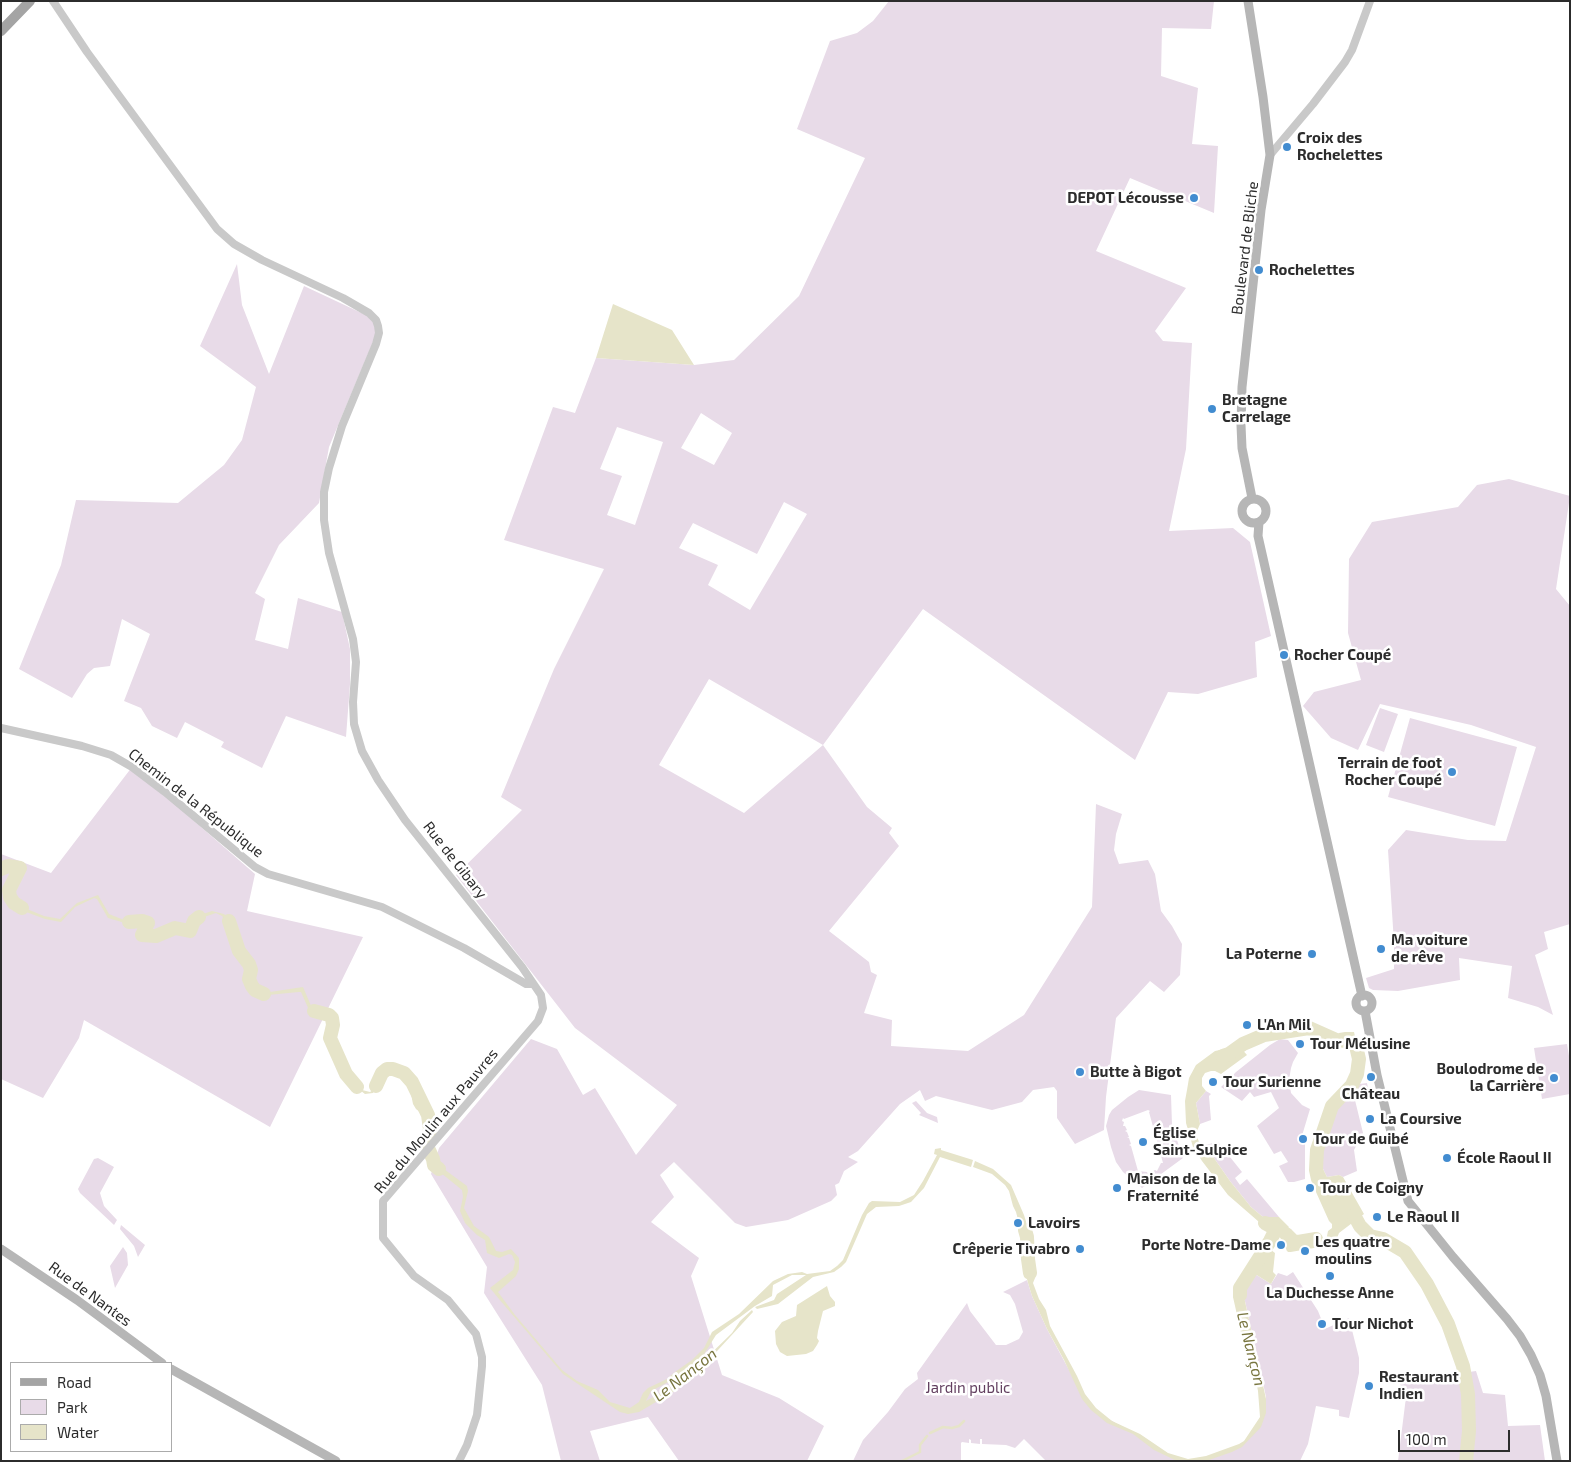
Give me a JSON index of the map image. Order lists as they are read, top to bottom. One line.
{"streets":{"main road":["Boulevard de Bliche","Rue de Nantes"],"street":["Chemin de la République","Rue de Gibary","Rue du Moulin aux Pauvres"]},"crossings":[["Chemin de la République","Rue de Gibary"],["Rue de Gibary","Rue du Moulin aux Pauvres"]],"water":["Le Nançon"],"parks":["Jardin public"],"places":["Croix des Rochelettes","DEPOT Lécousse","Rochelettes","Bretagne Carrelage","Rocher Coupé","Terrain de foot Rocher Coupé","Ma voiture de rêve","La Poterne","L'An Mil","Tour Mélusine","Butte à Bigot","Château","Boulodrome de la Carrière","Tour Surienne","La Coursive","Tour de Guibé","Église Saint-Sulpice","École Raoul II","Maison de la Fraternité","Tour de Coigny","Le Raoul II","Lavoirs","Porte Notre-Dame","Crêperie Tivabro","Les quatre moulins","La Duchesse Anne","Tour Nichot","Restaurant Indien"],"legend":["Road","Park","Water"],"scale_bar":"100 m"}
